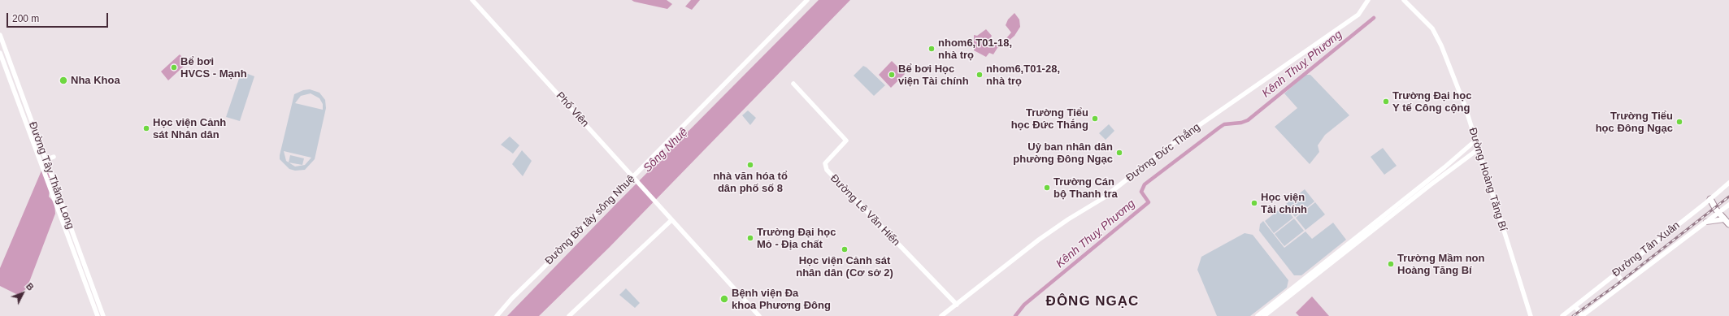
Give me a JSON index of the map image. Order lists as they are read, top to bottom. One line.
{"streets":{"street":["Phố Viên","Đường Đức Thắng","Đường Tây Thăng Long","Đường Hoàng Tăng Bí","Đường Lê Văn Hiến","Đường Bờ tây sông Nhuệ","Đường Tân Xuân"]},"crossings":[["Phố Viên","Đường Bờ tây sông Nhuệ"],["Đường Đức Thắng","Đường Lê Văn Hiến"]],"districts":["ĐÔNG NGẠC"],"water":["Kênh Thuỵ Phương","Sông Nhuệ"],"places":["nhom6,T01-18, nhà trọ","Bể bơi HVCS - Mạnh","Bể bơi Học viện Tài chính","nhom6,T01-28, nhà trọ","Nha Khoa","Trường Đại học Y tế Công cộng","Trường Tiểu học Đức Thắng","Trường Tiểu học Đông Ngạc","Học viện Cảnh sát Nhân dân","Uỷ ban nhân dân phường Đông Ngạc","nhà văn hóa tổ dân phố số 8","Trường Cán bộ Thanh tra","Học viện Tài chính","Trường Đại học Mỏ - Địa chất","Học viện Cảnh sát nhân dân (Cơ sở 2)","Trường Mầm non Hoàng Tăng Bí","Bệnh viện Đa khoa Phương Đông"],"scale_bar":"200 m","north":"top right"}
